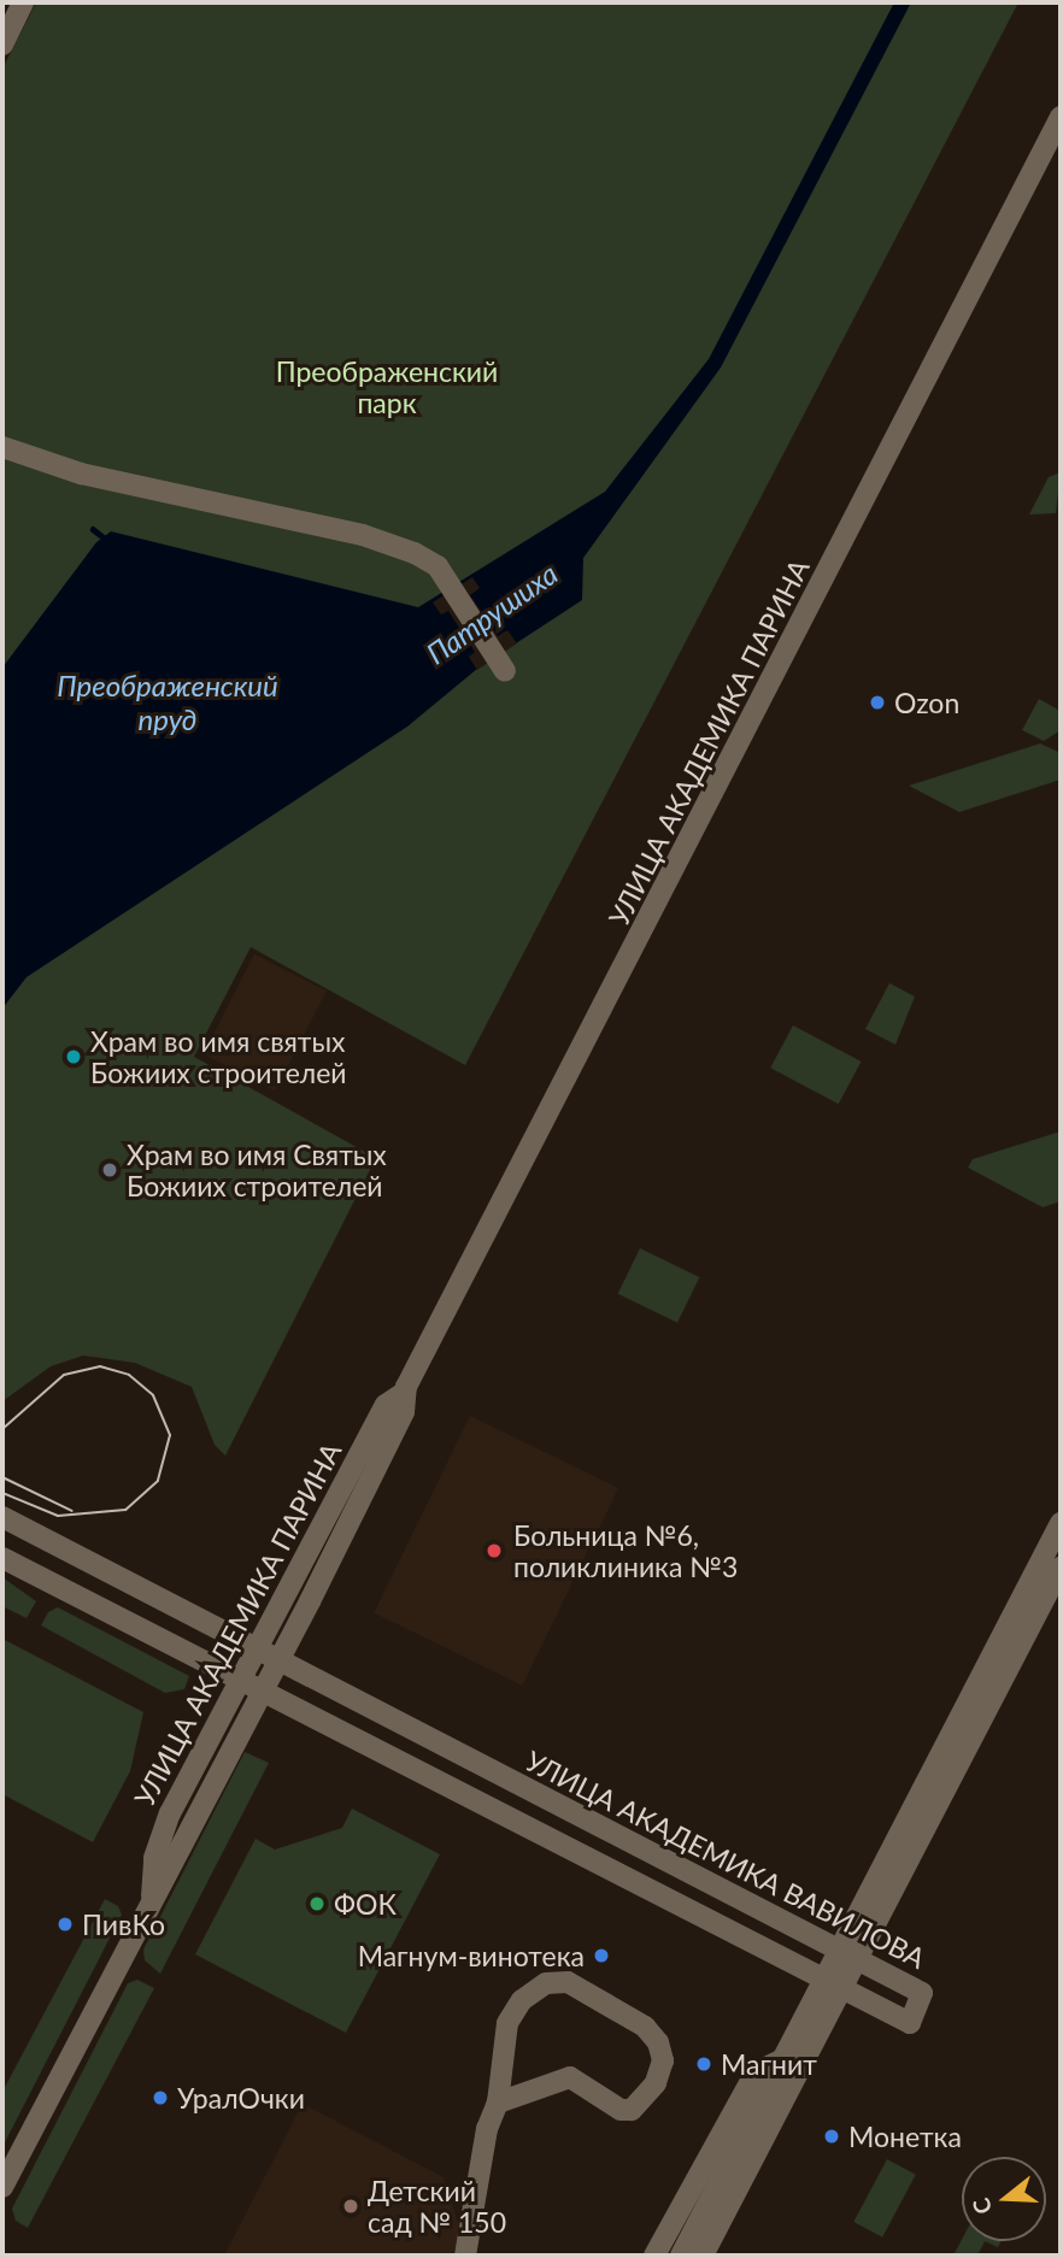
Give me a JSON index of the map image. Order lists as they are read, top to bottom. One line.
{"streets":{"street":["УЛИЦА АКАДЕМИКА ПАРИНА","УЛИЦА АКАДЕМИКА ВАВИЛОВА"]},"crossings":[["УЛИЦА АКАДЕМИКА ПАРИНА","УЛИЦА АКАДЕМИКА ВАВИЛОВА"]],"water":["Патрушиха","Преображенский пруд"],"parks":["Преображенский парк"],"places":["Ozon","Храм во имя святых Божиих строителей","Храм во имя Святых Божиих строителей","Больница №6, поликлиника №3","ФОК","ПивКо","Магнум-винотека","Магнит","УралОчки","Монетка","Детский сад № 150"],"north":"left"}
